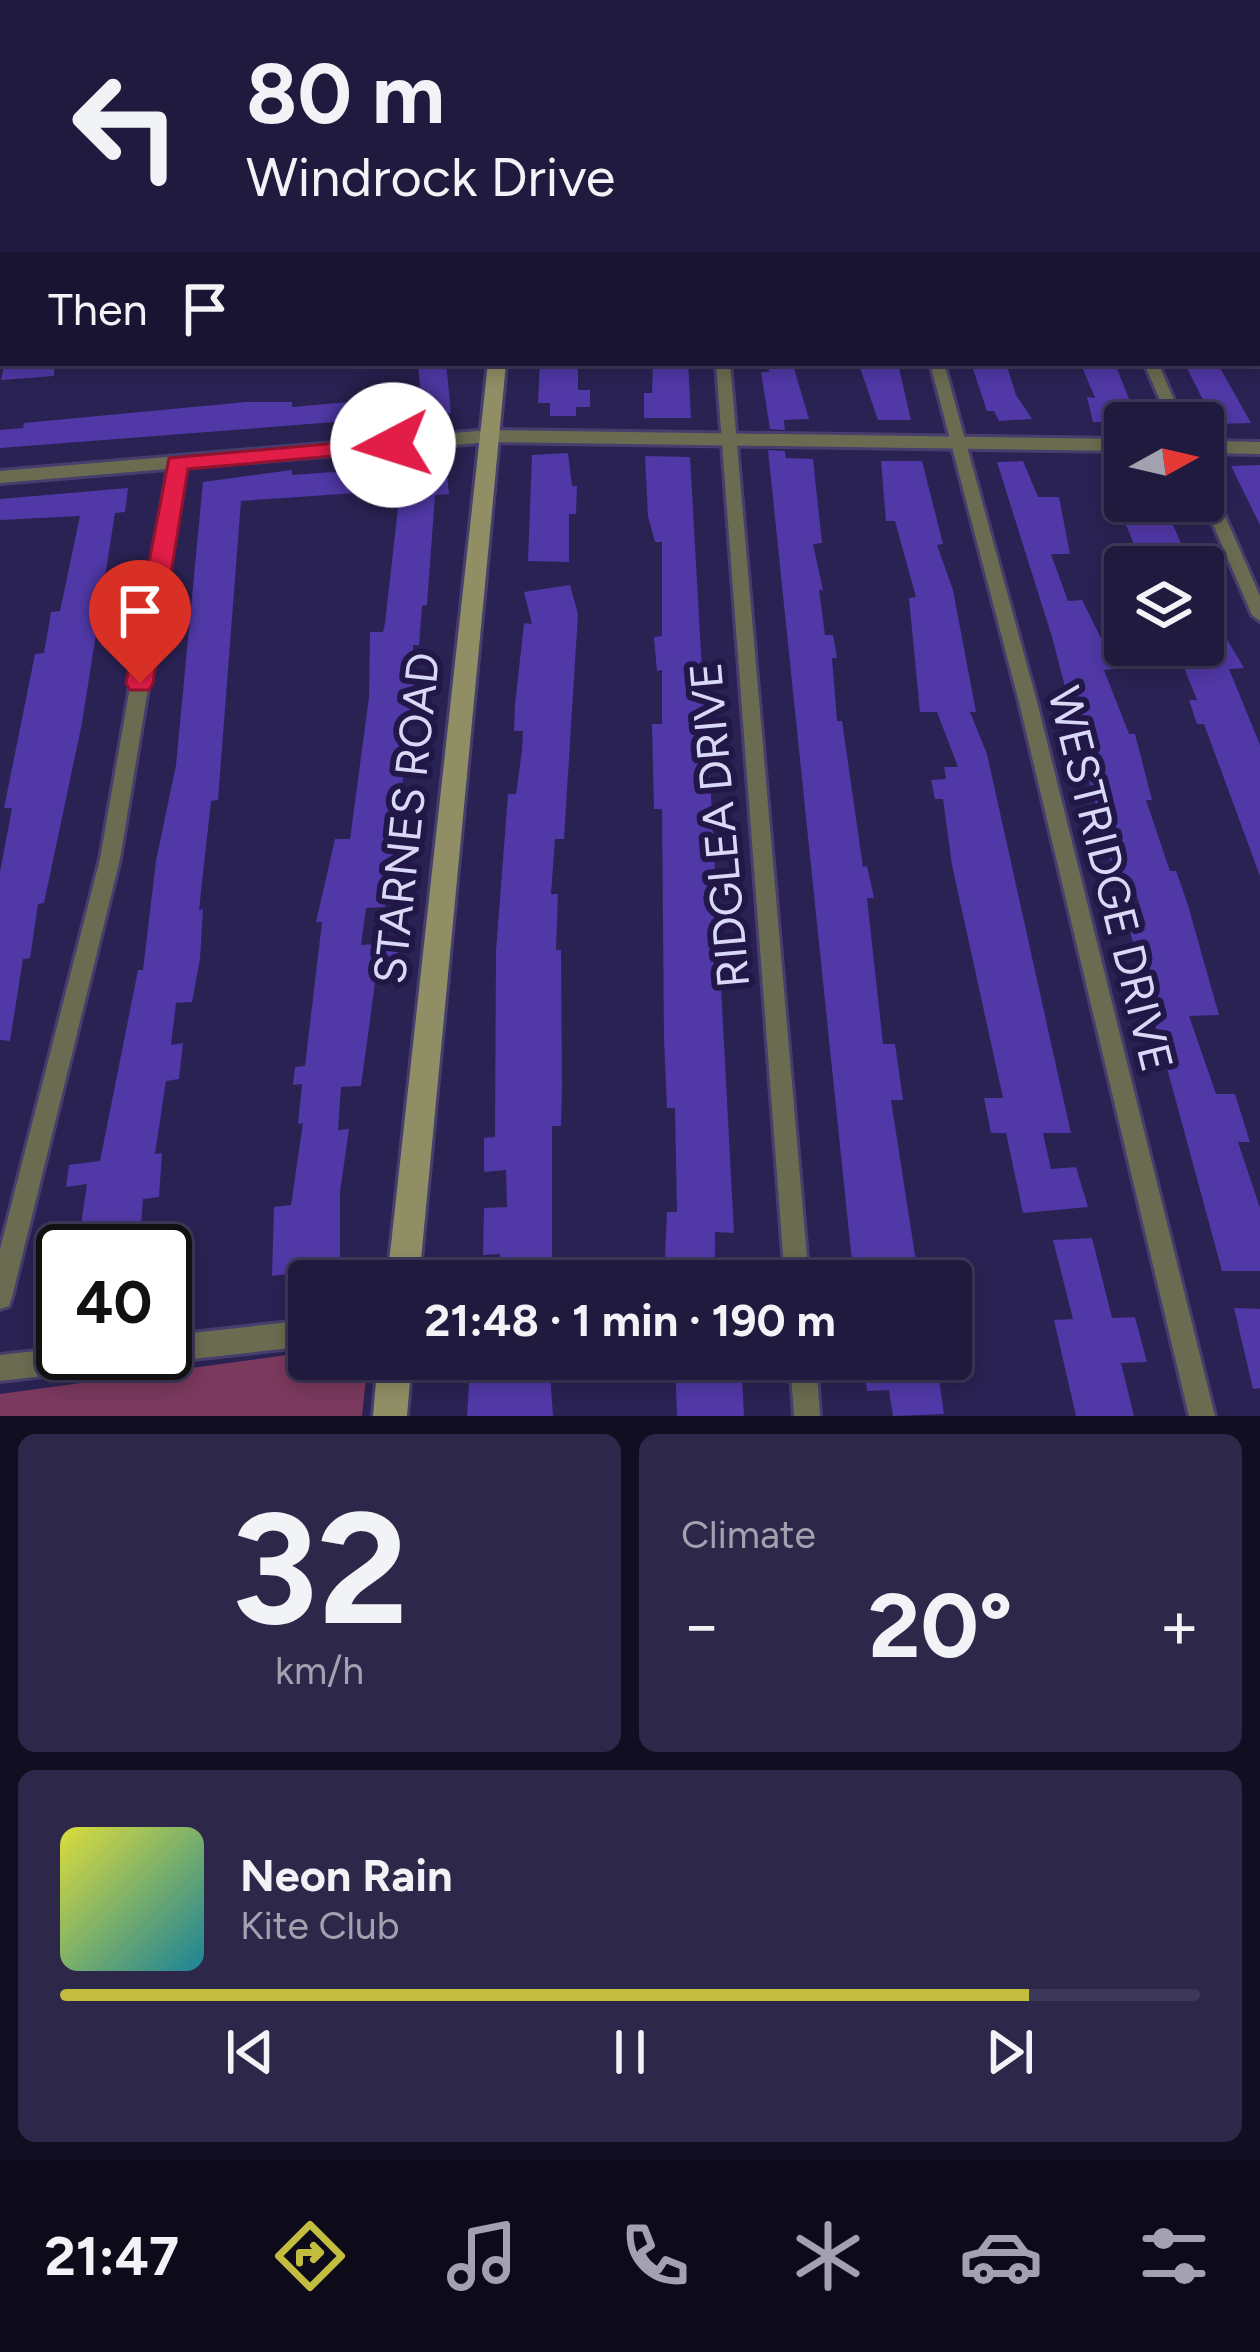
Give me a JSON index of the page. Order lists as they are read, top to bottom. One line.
{"streets":{"main road":["STARNES ROAD"],"street":["RIDGLEA DRIVE","WESTRIDGE DRIVE"]},"north":"right","page":{"turn":["80 m","Windrock Drive"],"then":"Then","limit":"40","trip":"21:48 · 1 min · 190 m","tile":[["32","km/h"],"Climate"],"heat":["−","20°","+"],"song":["Neon Rain","Kite Club"],"tabs":"21:47"}}
